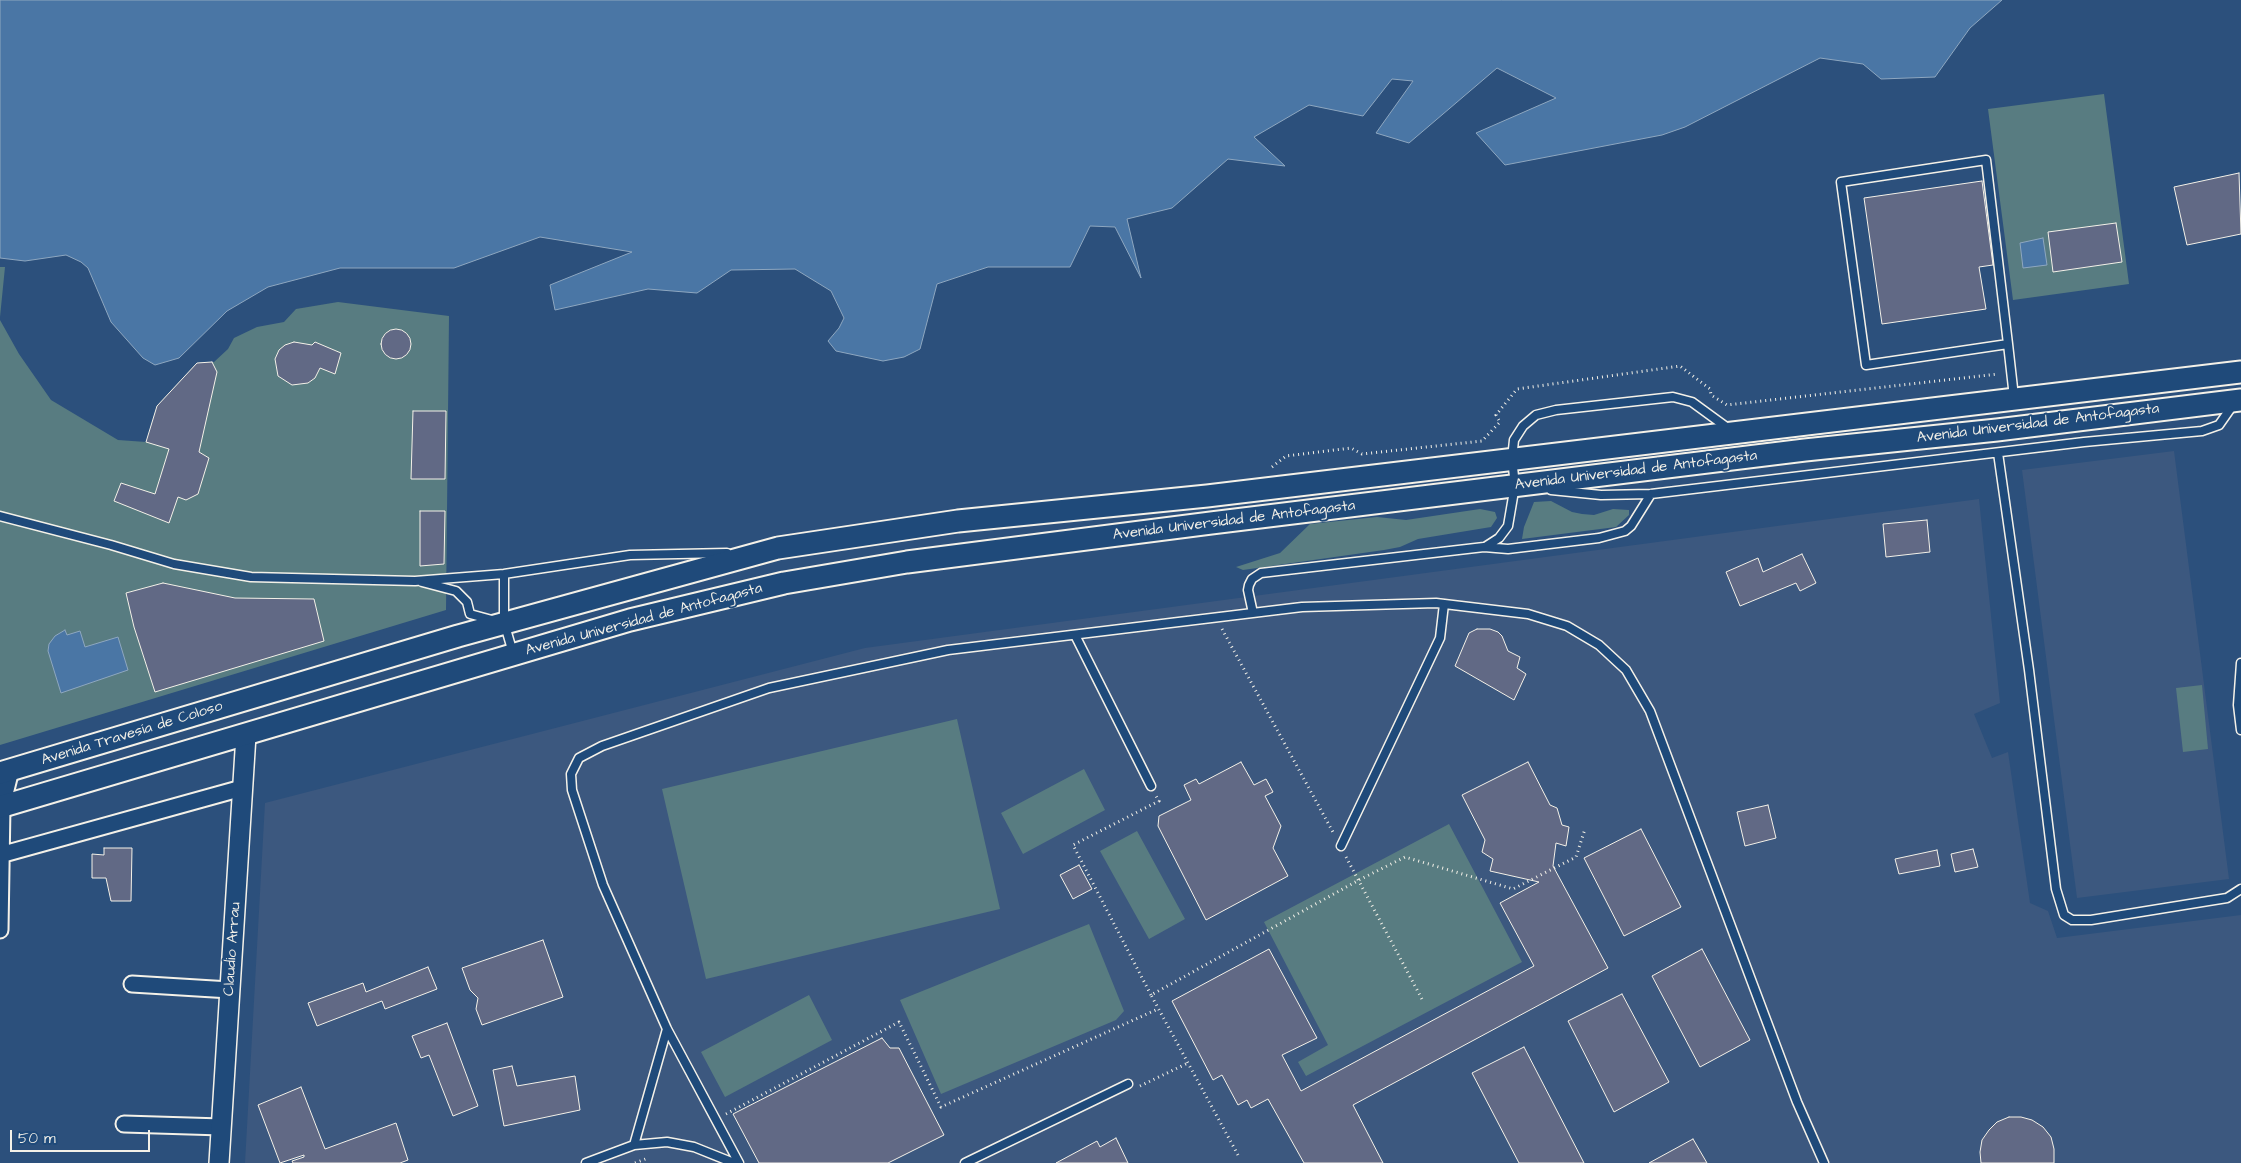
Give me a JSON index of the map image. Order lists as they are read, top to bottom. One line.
{"streets":{"main road":["Avenida Universidad de Antofagasta","Avenida Travesía de Coloso"],"street":["Claudio Arrau"]},"crossings":[["Avenida Universidad de Antofagasta","Avenida Travesía de Coloso"],["Avenida Universidad de Antofagasta","Claudio Arrau"]],"scale_bar":"50 m"}
